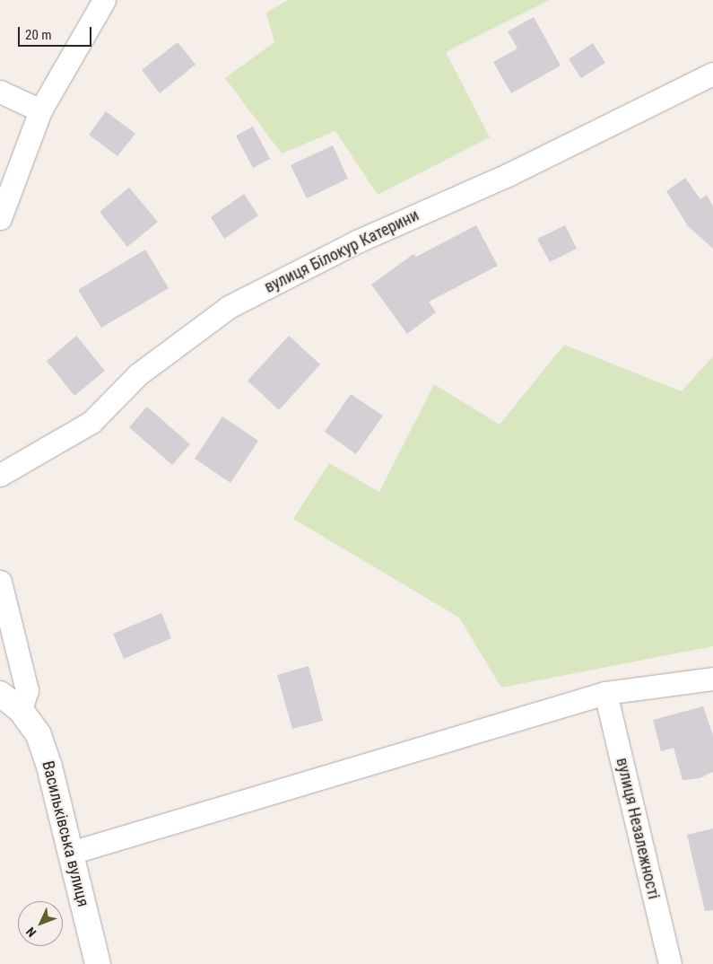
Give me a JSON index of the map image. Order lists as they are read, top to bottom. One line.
{"streets":{"street":["вулиця Білокур Катерини","вулиця Незалежності","Васильківська вулиця"]},"scale_bar":"20 m","north":"bottom left"}
